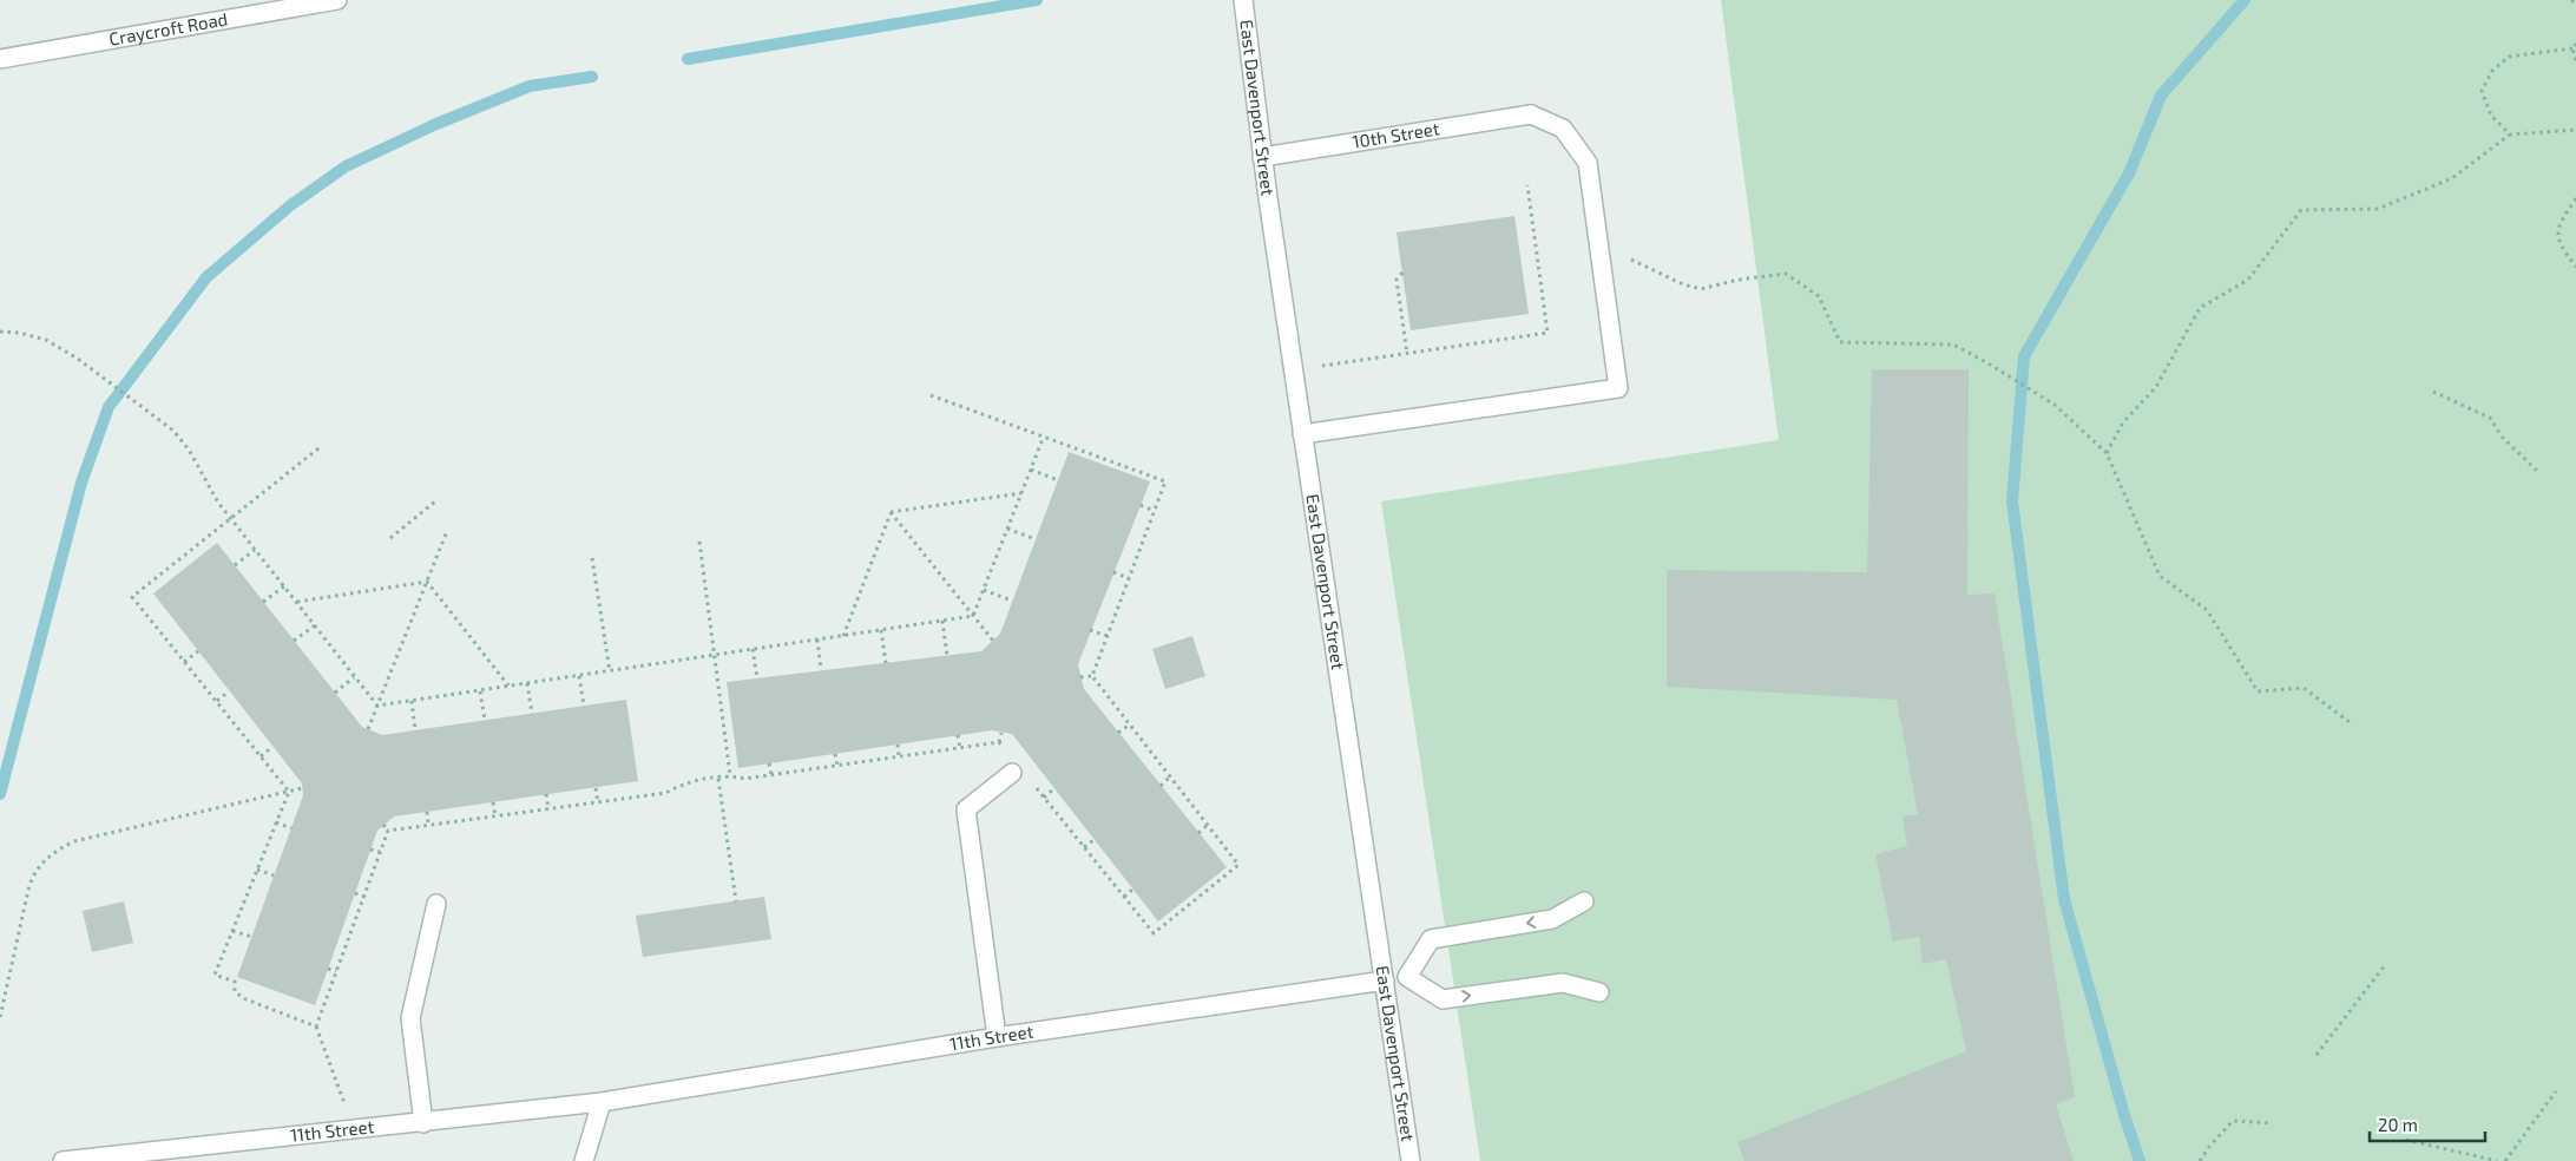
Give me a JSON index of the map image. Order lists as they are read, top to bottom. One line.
{"streets":{"street":["Craycroft Road","East Davenport Street","10th Street","11th Street"]},"crossings":[["East Davenport Street","10th Street"],["East Davenport Street","11th Street"]],"scale_bar":"20 m"}
